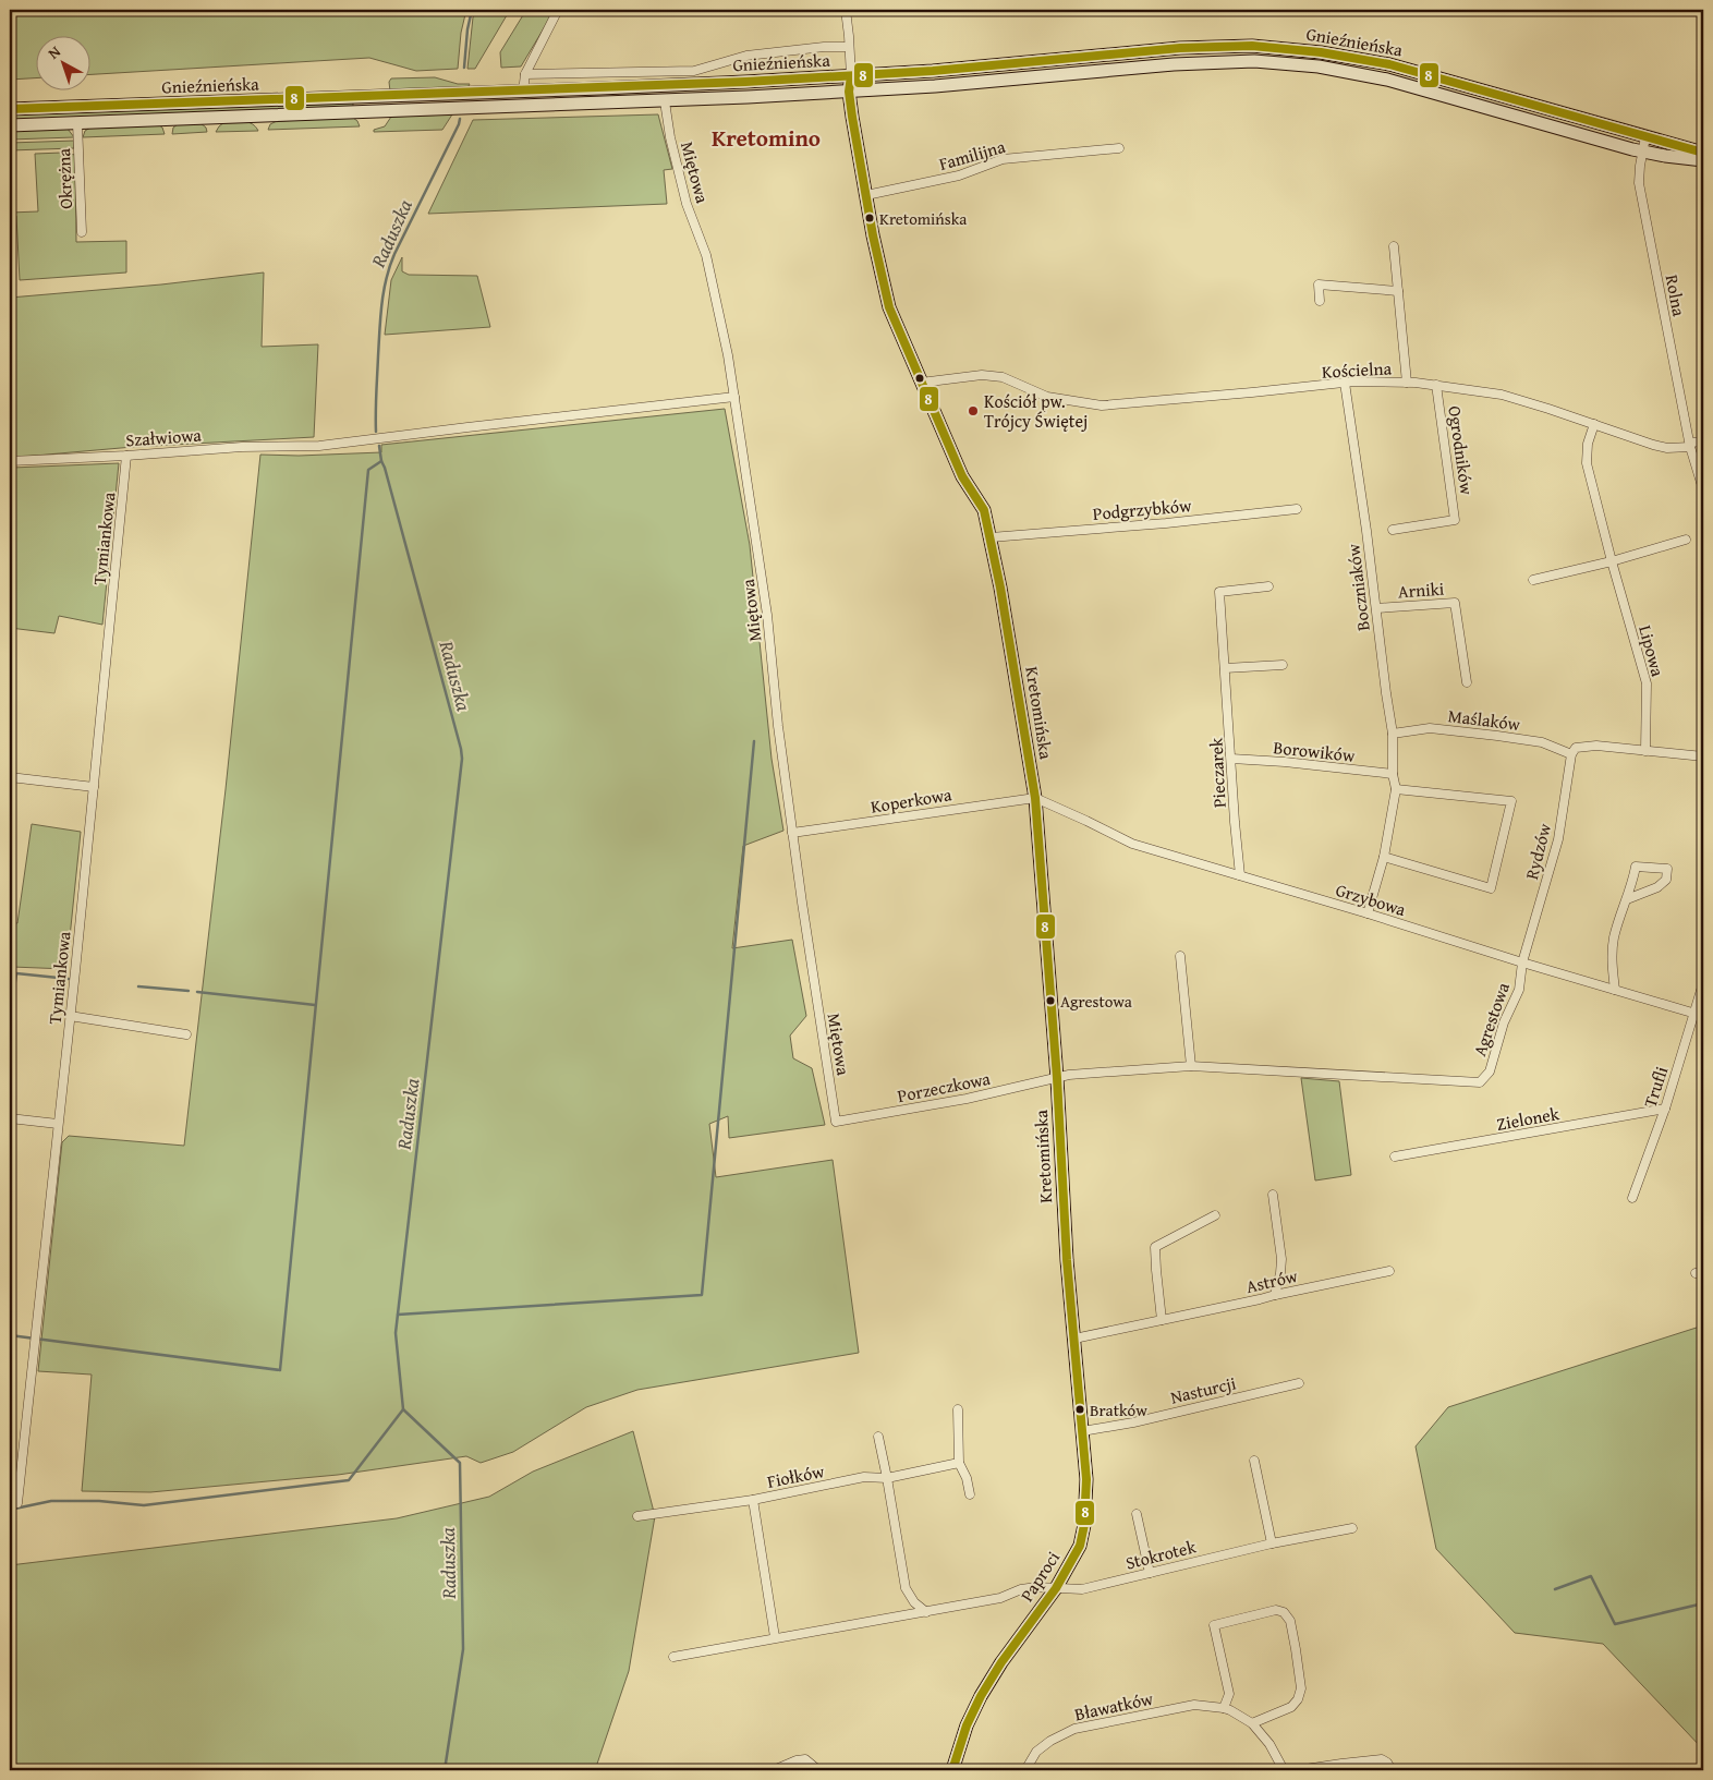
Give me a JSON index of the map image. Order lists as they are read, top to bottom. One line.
{"streets":{"main road":["Gnieźnieńska","Kretomińska","Paproci"],"street":["Familijna","Miętowa","Okrężna","Rolna","Kościelna","Szałwiowa","Ogrodników","Podgrzybków","Tymiankowa","Boczniaków","Arniki","Lipowa","Maślaków","Borowików","Pieczarek","Koperkowa","Rydzów","Grzybowa","Agrestowa","Porzeczkowa","Trufli","Zielonek","Astrów","Nasturcji","Fiołków","Stokrotek","Bławatków"]},"crossings":[["Gnieźnieńska","Miętowa"],["Gnieźnieńska","Okrężna"],["Gnieźnieńska","Rolna"],["Gnieźnieńska","Kretomińska"],["Familijna","Kretomińska"],["Miętowa","Szałwiowa"],["Miętowa","Koperkowa"],["Miętowa","Porzeczkowa"],["Rolna","Kościelna"],["Kościelna","Ogrodników"],["Kościelna","Boczniaków"],["Kościelna","Lipowa"],["Kościelna","Kretomińska"],["Szałwiowa","Tymiankowa"],["Podgrzybków","Kretomińska"],["Boczniaków","Arniki"],["Boczniaków","Maślaków"],["Boczniaków","Borowików"],["Boczniaków","Grzybowa"],["Lipowa","Maślaków"],["Kretomińska","Koperkowa"],["Kretomińska","Grzybowa"],["Kretomińska","Agrestowa"],["Kretomińska","Porzeczkowa"],["Kretomińska","Astrów"],["Kretomińska","Paproci"],["Maślaków","Rydzów"],["Borowików","Pieczarek"],["Pieczarek","Grzybowa"],["Koperkowa","Grzybowa"],["Rydzów","Grzybowa"],["Rydzów","Agrestowa"],["Grzybowa","Agrestowa"],["Grzybowa","Trufli"],["Agrestowa","Porzeczkowa"],["Trufli","Zielonek"],["Nasturcji","Paproci"],["Stokrotek","Paproci"]],"districts":["Kretomino"],"water":["Raduszka"],"places":["Kretomińska","Kościół pw. Trójcy Świętej","Agrestowa","Bratków"],"lines":["transit line 8"],"north":"top left"}
